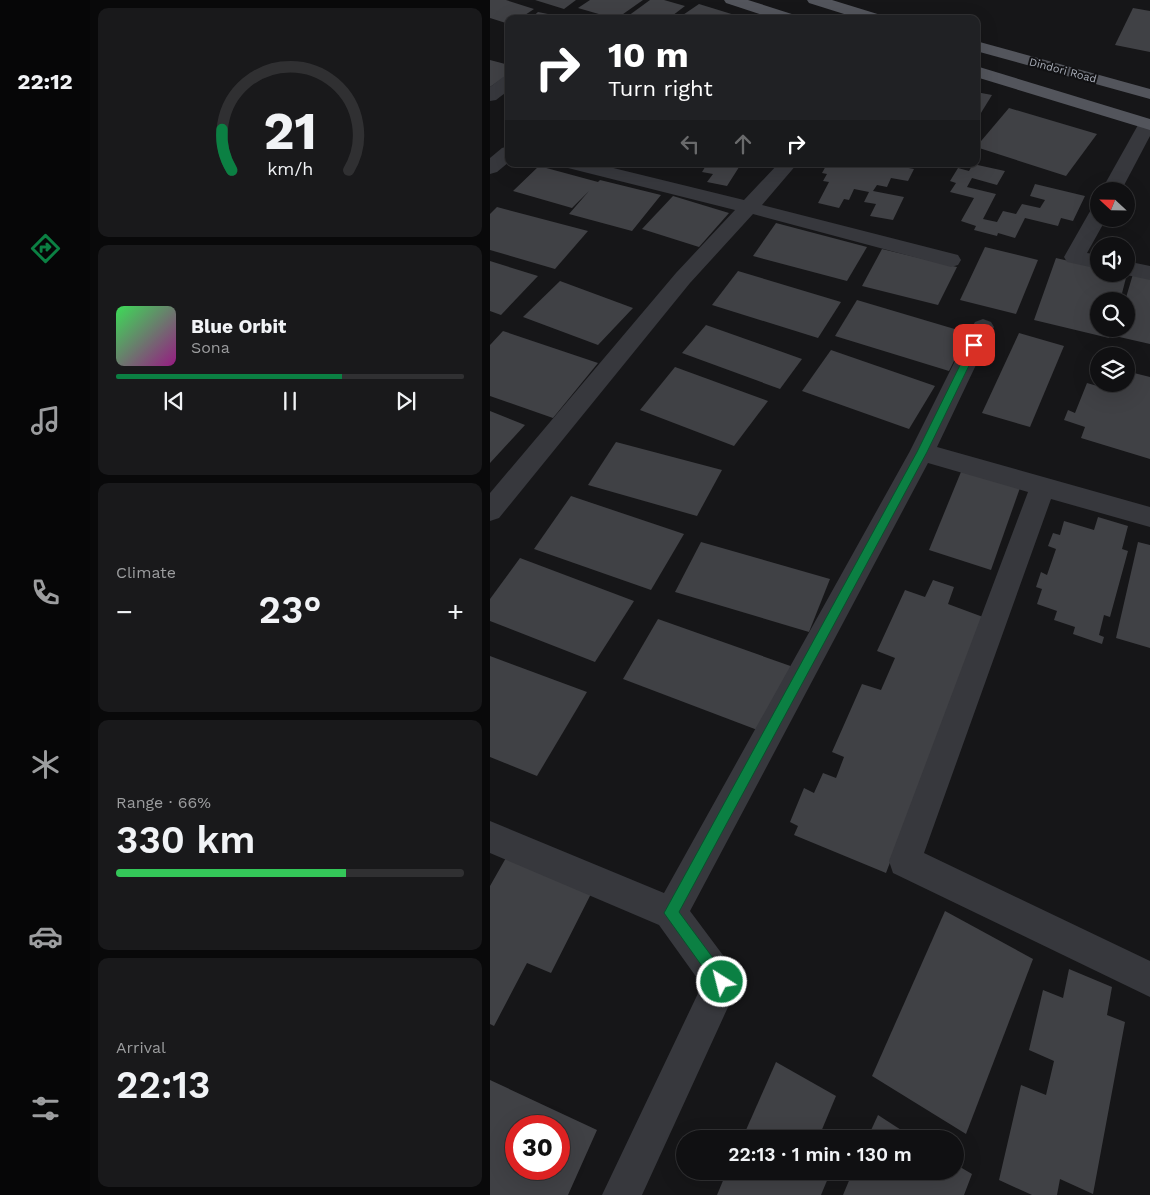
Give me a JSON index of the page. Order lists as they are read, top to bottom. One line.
{"streets":{"main road":["Dindori Road"]},"north":"left","page":{"tabs":"22:12","turn":["10 m","Turn right"],"song":["Blue Orbit","Sona"],"tile":["Climate",["Range · 66%","330 km"],["Arrival","22:13"]],"heat":["−","23°","+"],"limit":"30","trip":"22:13 · 1 min · 130 m","gauge":["21","km/h"]}}
